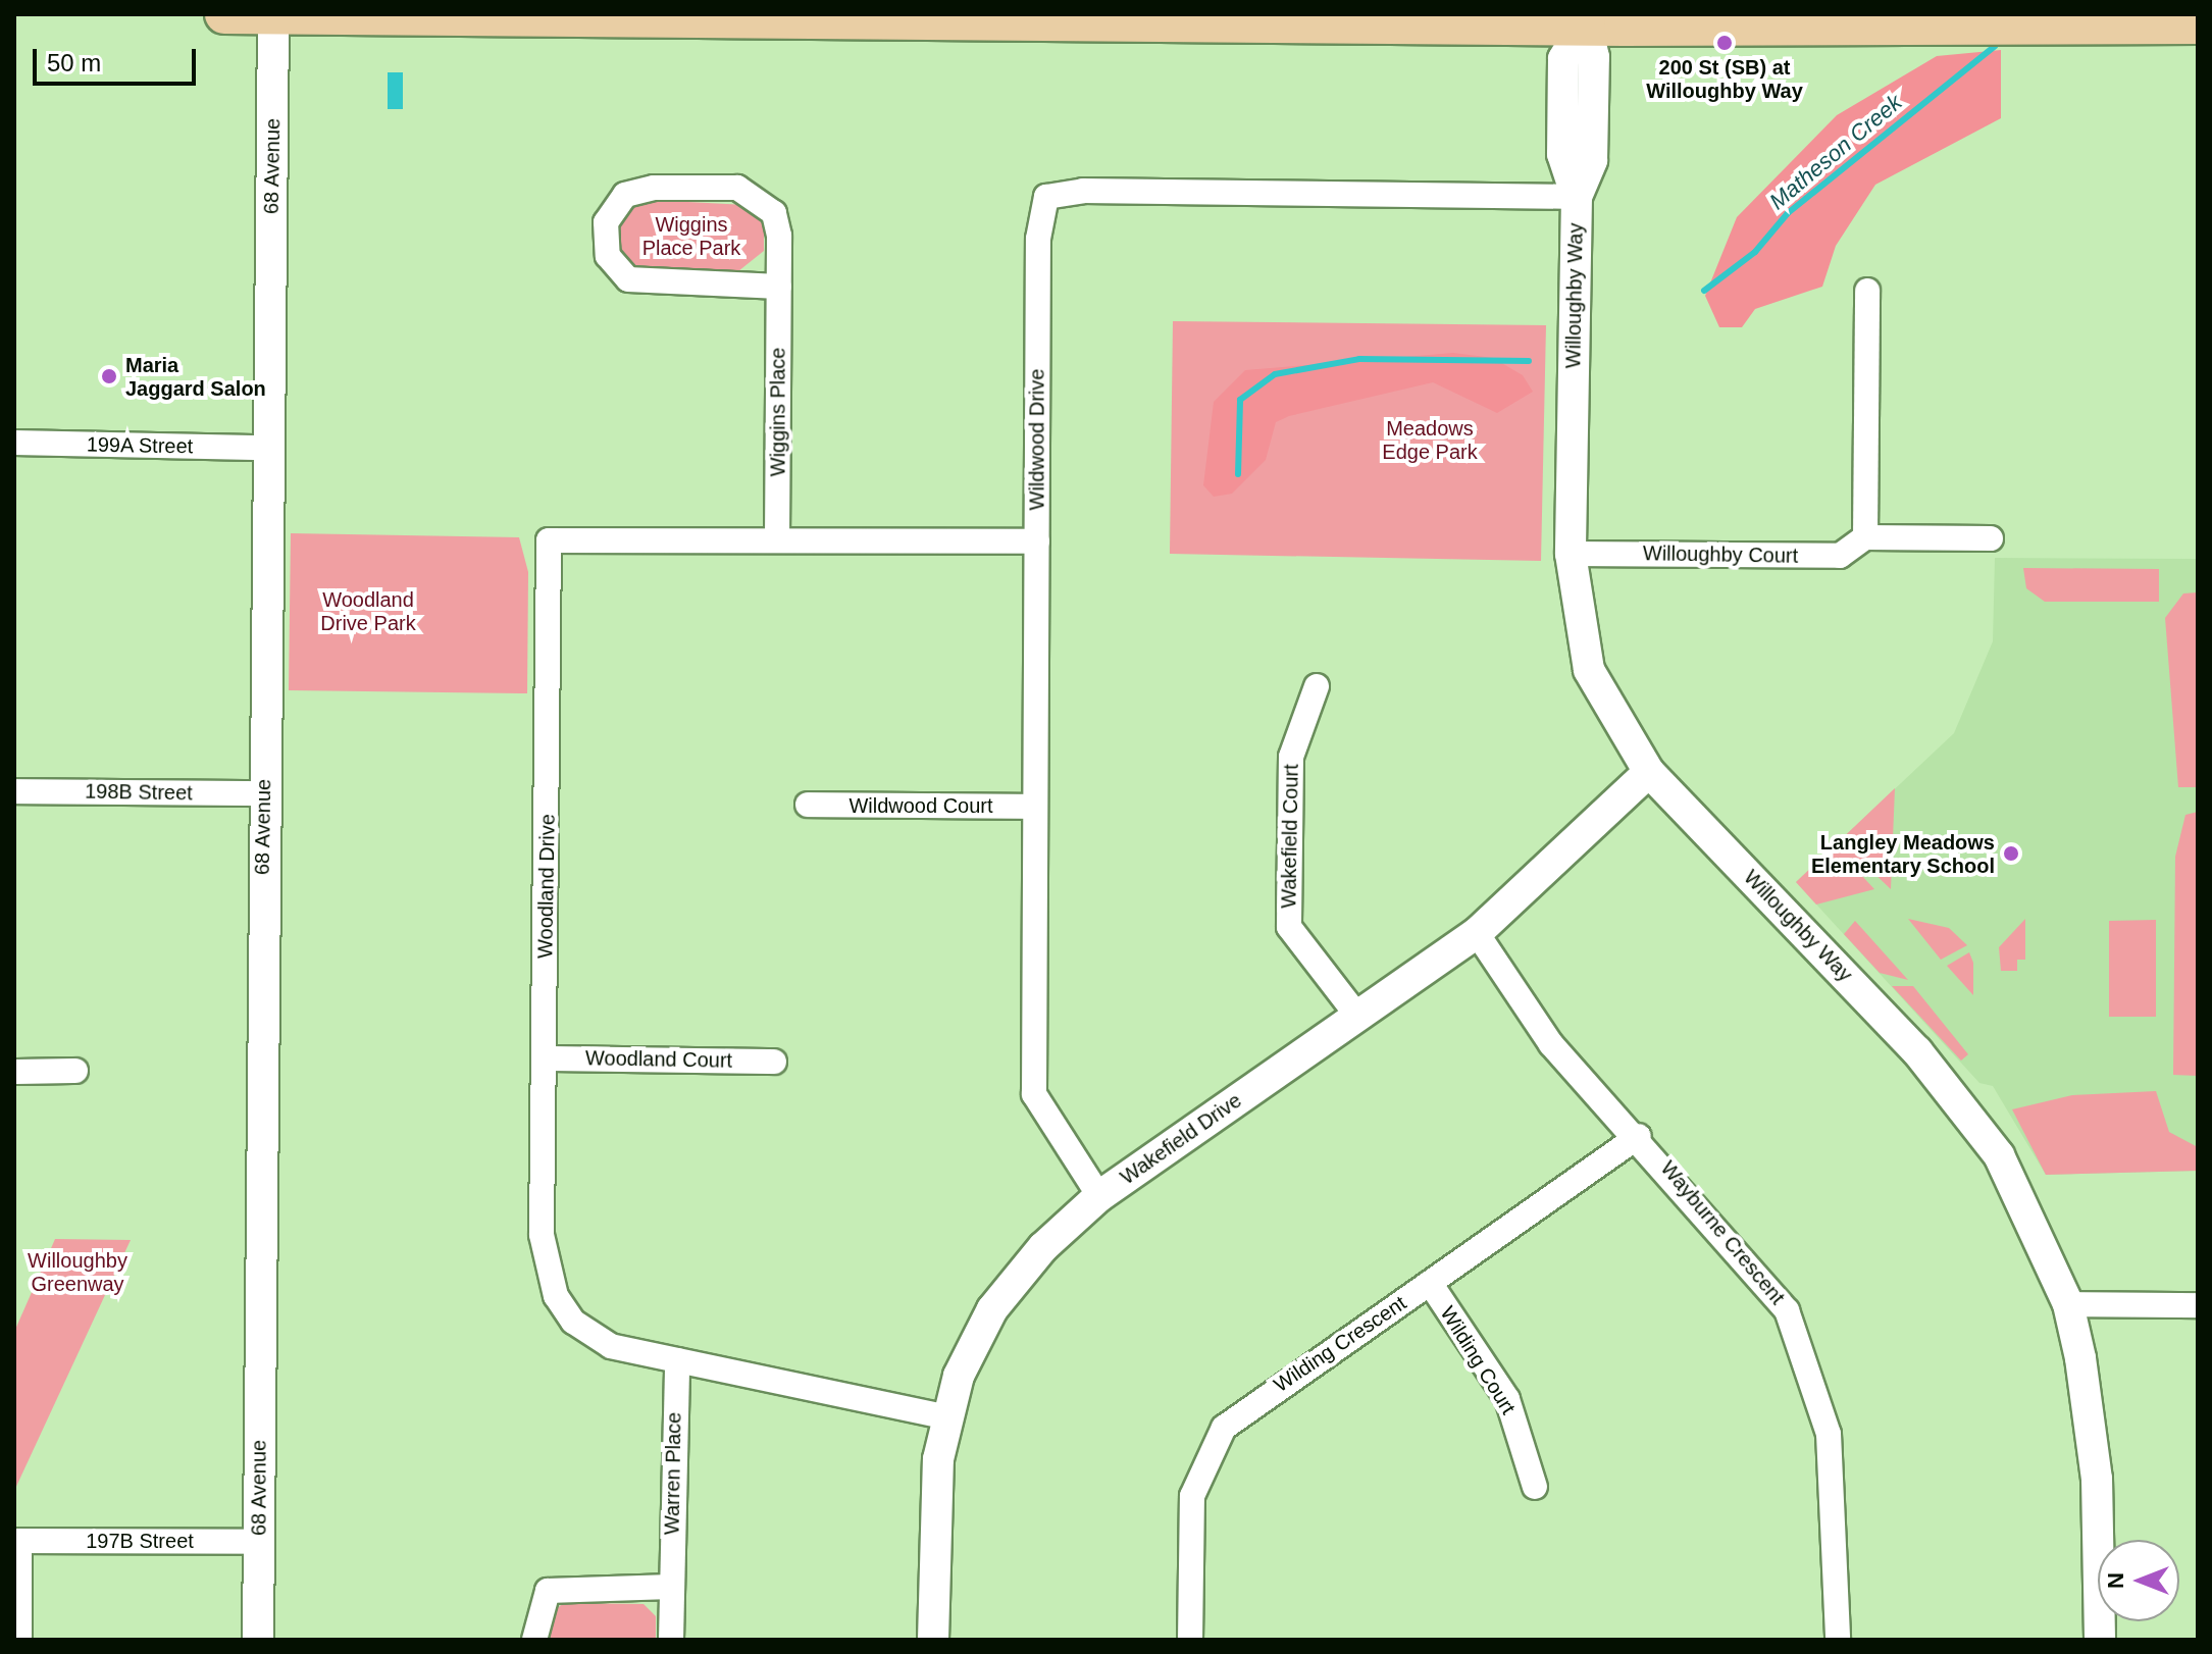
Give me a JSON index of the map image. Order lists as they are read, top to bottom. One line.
{"streets":{"street":["68 Avenue","Willoughby Way","Wiggins Place","Wildwood Drive","199A Street","Willoughby Court","198B Street","Wildwood Court","Wakefield Court","Woodland Drive","Woodland Court","Wakefield Drive","Wayburne Crescent","Wilding Crescent","Wilding Court","Warren Place","197B Street"]},"crossings":[["68 Avenue","199A Street"],["68 Avenue","198B Street"],["68 Avenue","197B Street"],["Willoughby Way","Wildwood Drive"],["Willoughby Way","Willoughby Court"],["Willoughby Way","Wakefield Drive"],["Wiggins Place","Woodland Drive"],["Wildwood Drive","Wildwood Court"],["Wildwood Drive","Woodland Drive"],["Wildwood Drive","Wakefield Drive"],["Wakefield Court","Wakefield Drive"],["Woodland Drive","Woodland Court"],["Woodland Drive","Wakefield Drive"],["Woodland Drive","Warren Place"],["Wakefield Drive","Wayburne Crescent"],["Wayburne Crescent","Wilding Crescent"],["Wilding Crescent","Wilding Court"]],"water":["Matheson Creek"],"parks":["Wiggins Place Park","Meadows Edge Park","Woodland Drive Park","Willoughby Greenway"],"places":["200 St (SB) at Willoughby Way","Maria Jaggard Salon","Langley Meadows Elementary School"],"scale_bar":"50 m","north":"left"}
